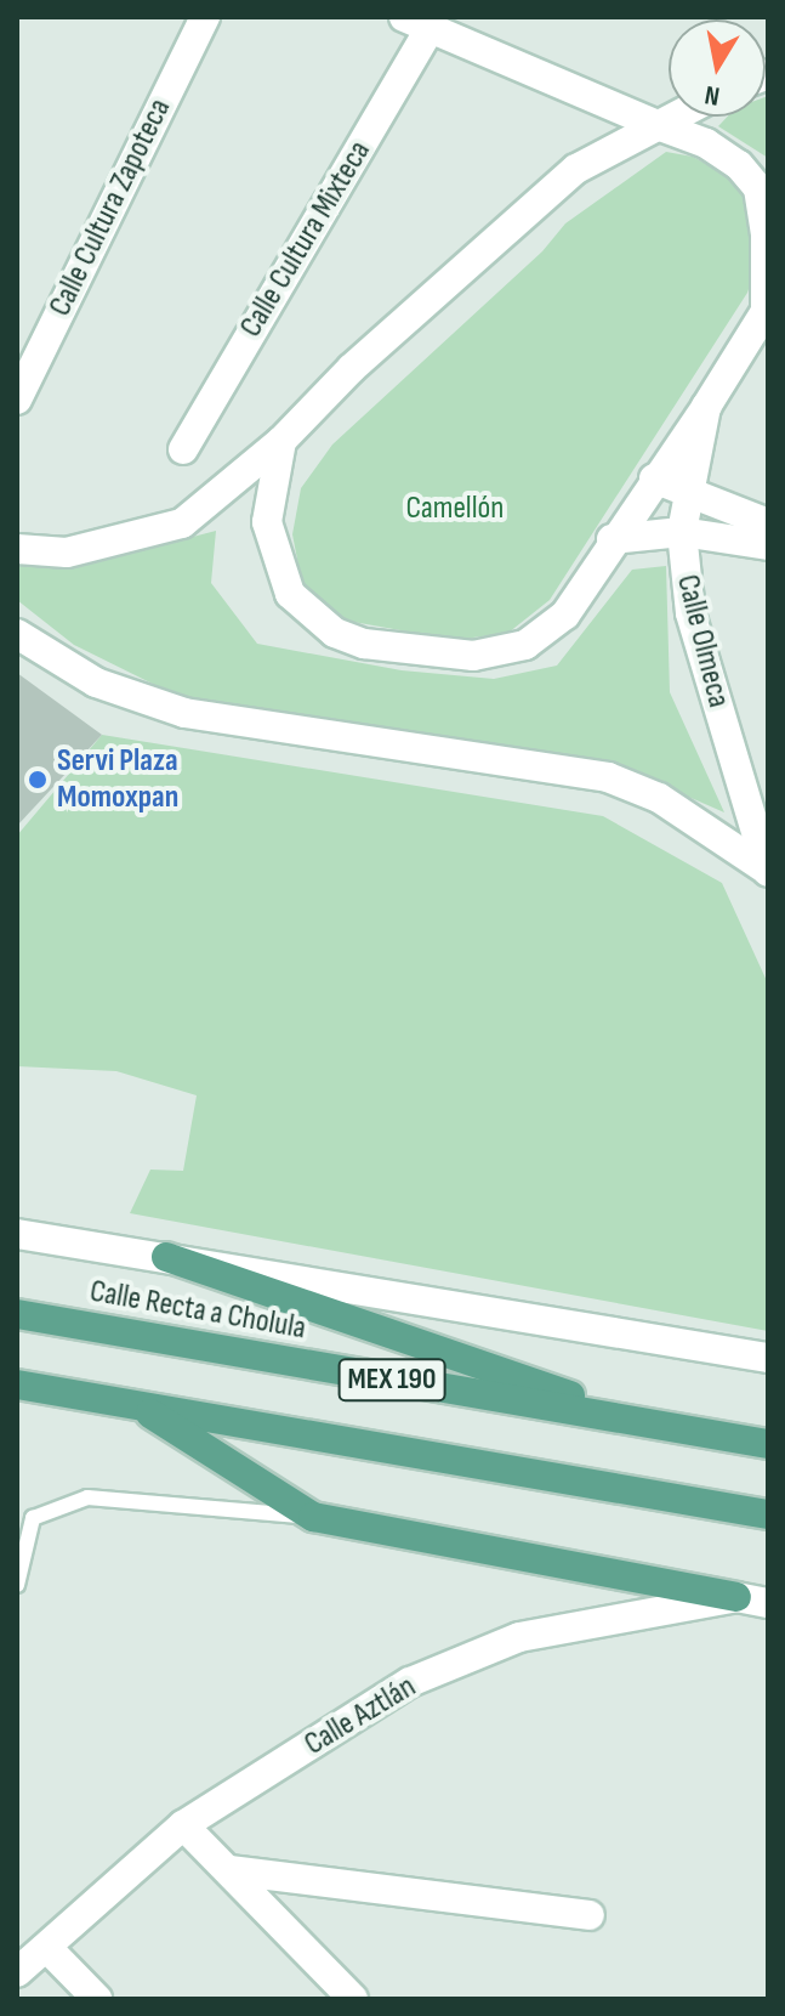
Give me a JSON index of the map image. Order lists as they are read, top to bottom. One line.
{"streets":{"main road":["Calle Recta a Cholula","MEX 190"],"street":["Calle Cultura Zapoteca","Calle Cultura Mixteca","Calle Olmeca","Calle Aztlán"]},"parks":["Camellón"],"places":["Servi Plaza Momoxpan"],"north":"bottom"}
